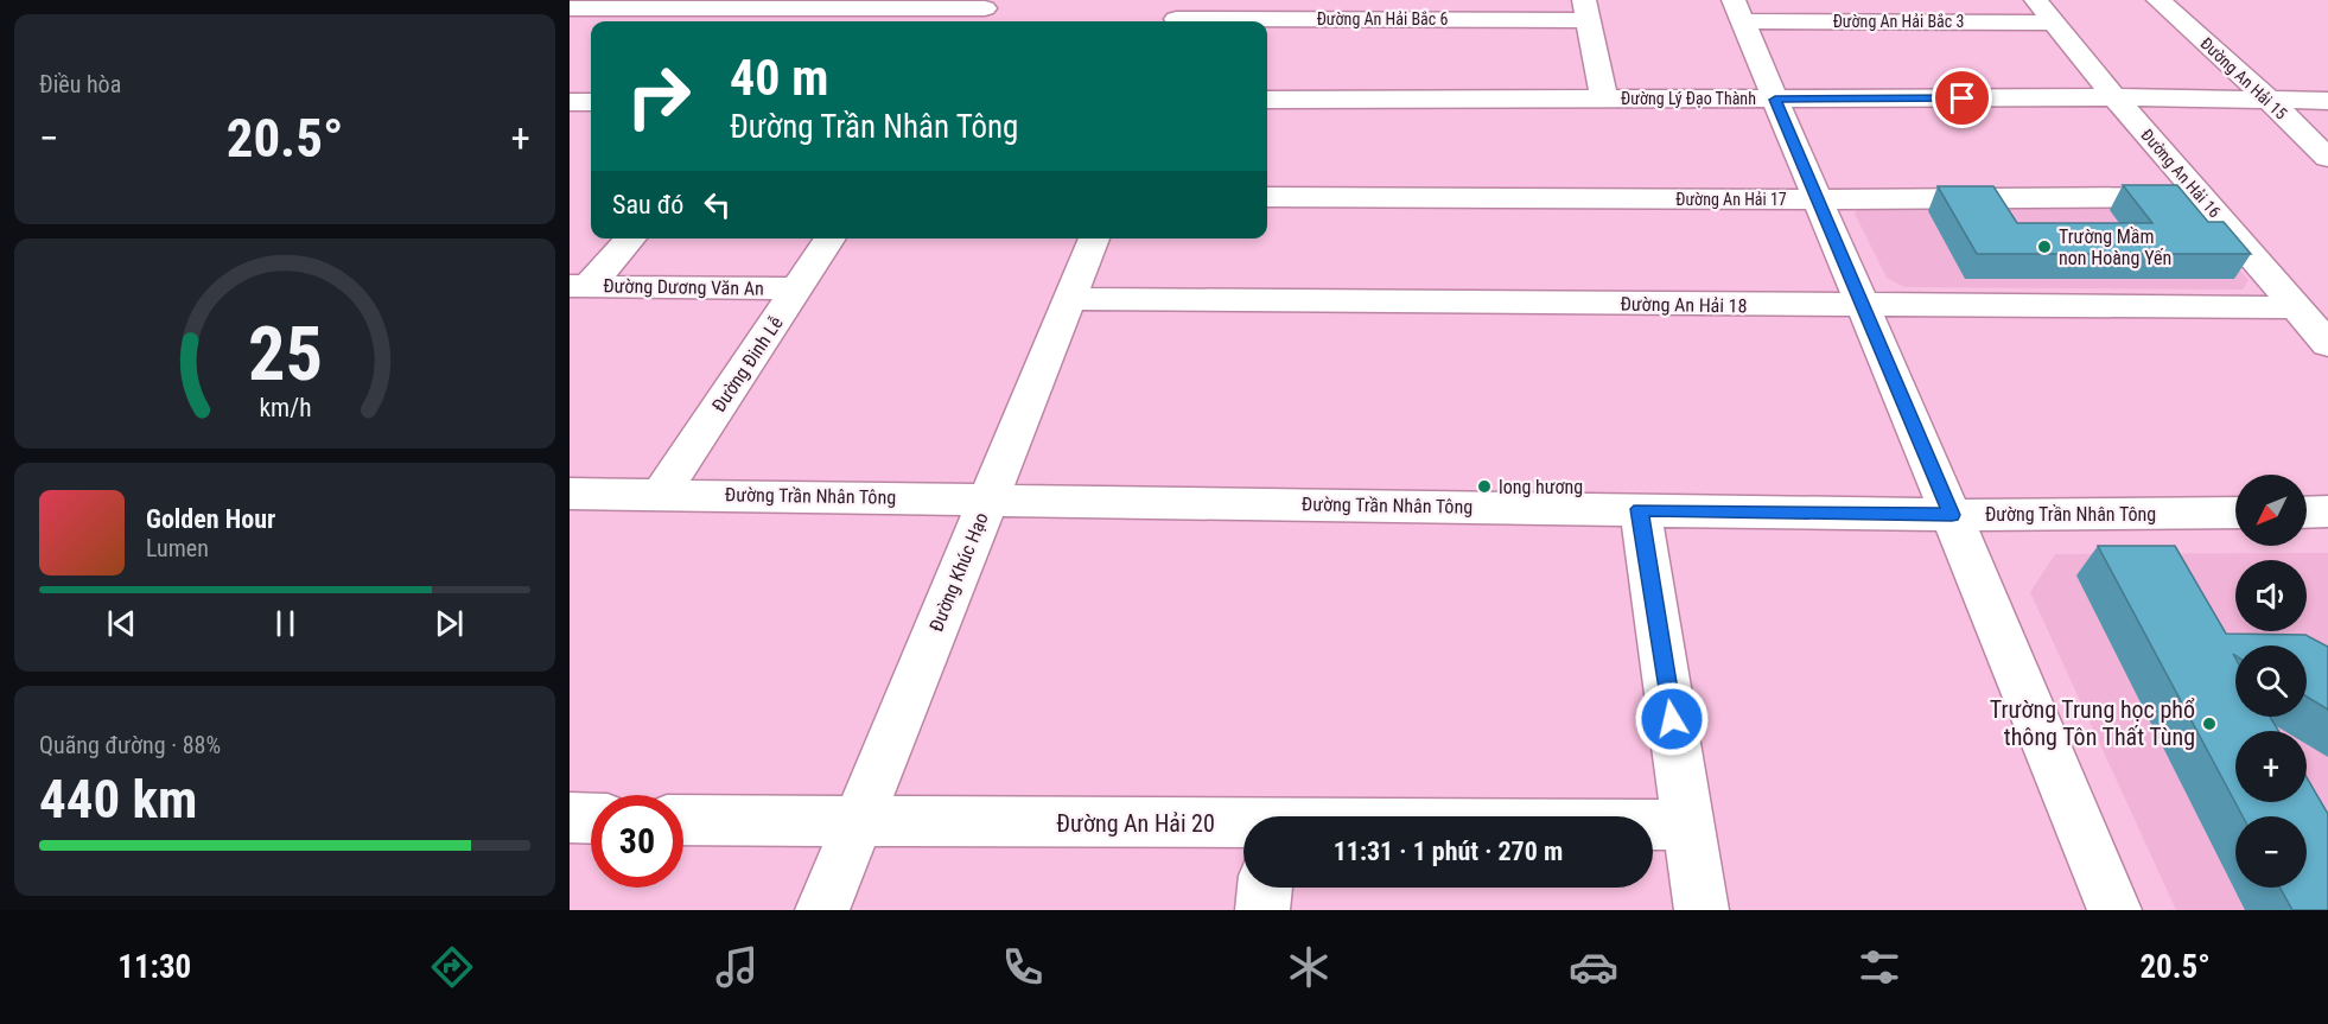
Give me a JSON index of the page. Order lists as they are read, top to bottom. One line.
{"streets":{"street":["Đường An Hải Bắc 6","Đường An Hải Bắc 3","Đường An Hải 15","Đường Lý Đạo Thành","Đường An Hải 16","Đường An Hải 17","Đường Dương Văn An","Đường An Hải 18","Đường Đinh Lễ","Đường Trần Nhân Tông","Đường Khúc Hạo","Đường An Hải 20"]},"crossings":[["Đường An Hải Bắc 3","Đường An Hải 16"],["Đường An Hải 15","Đường Lý Đạo Thành"],["Đường Lý Đạo Thành","Đường An Hải 16"],["Đường An Hải 16","Đường An Hải 17"],["Đường An Hải 16","Đường An Hải 18"],["Đường Dương Văn An","Đường Đinh Lễ"],["Đường An Hải 18","Đường Khúc Hạo"],["Đường Đinh Lễ","Đường Trần Nhân Tông"],["Đường Trần Nhân Tông","Đường Khúc Hạo"],["Đường Khúc Hạo","Đường An Hải 20"]],"places":["Trường Mầm non Hoàng Yến","long hương","Trường Trung học phổ thông Tôn Thất Tùng"],"north":"bottom left","page":{"tile":["Điều hòa",["Quãng đường · 88%","440 km"]],"turn":["40 m","Đường Trần Nhân Tông"],"heat":["−","20.5°","+"],"then":"Sau đó","map_buttons":["+","−"],"song":["Golden Hour","Lumen"],"limit":"30","trip":"11:31 · 1 phút · 270 m","tabs":["11:30","20.5°"],"gauge":["25","km/h"]}}
